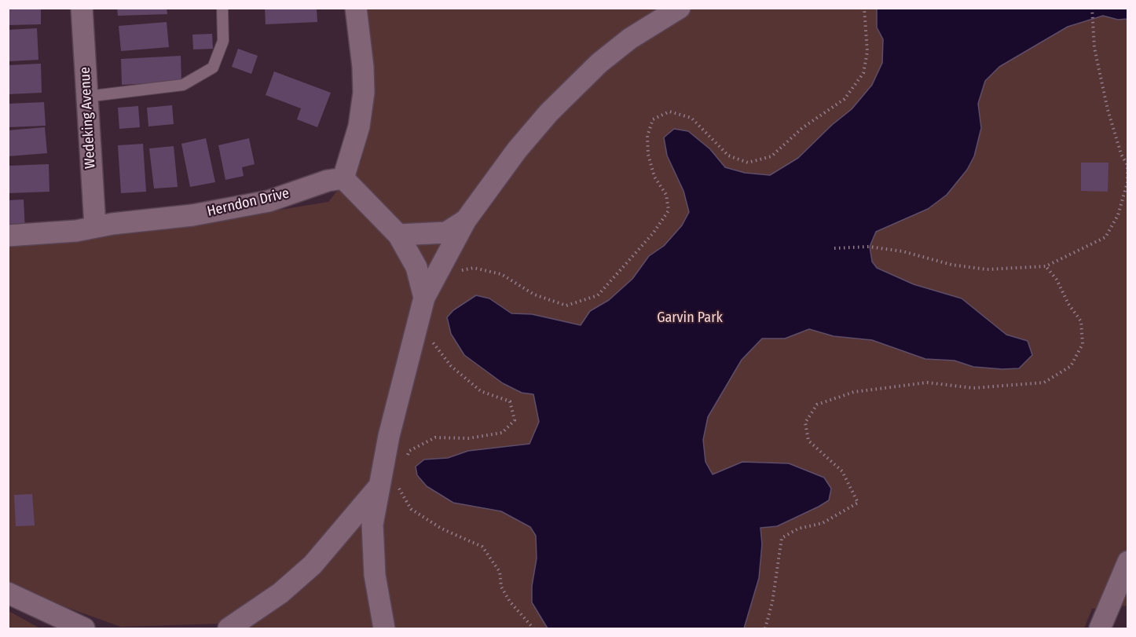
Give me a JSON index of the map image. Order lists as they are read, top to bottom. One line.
{"streets":{"street":["Wedeking Avenue","Herndon Drive"]},"crossings":[["Wedeking Avenue","Herndon Drive"]],"parks":["Garvin Park"]}
